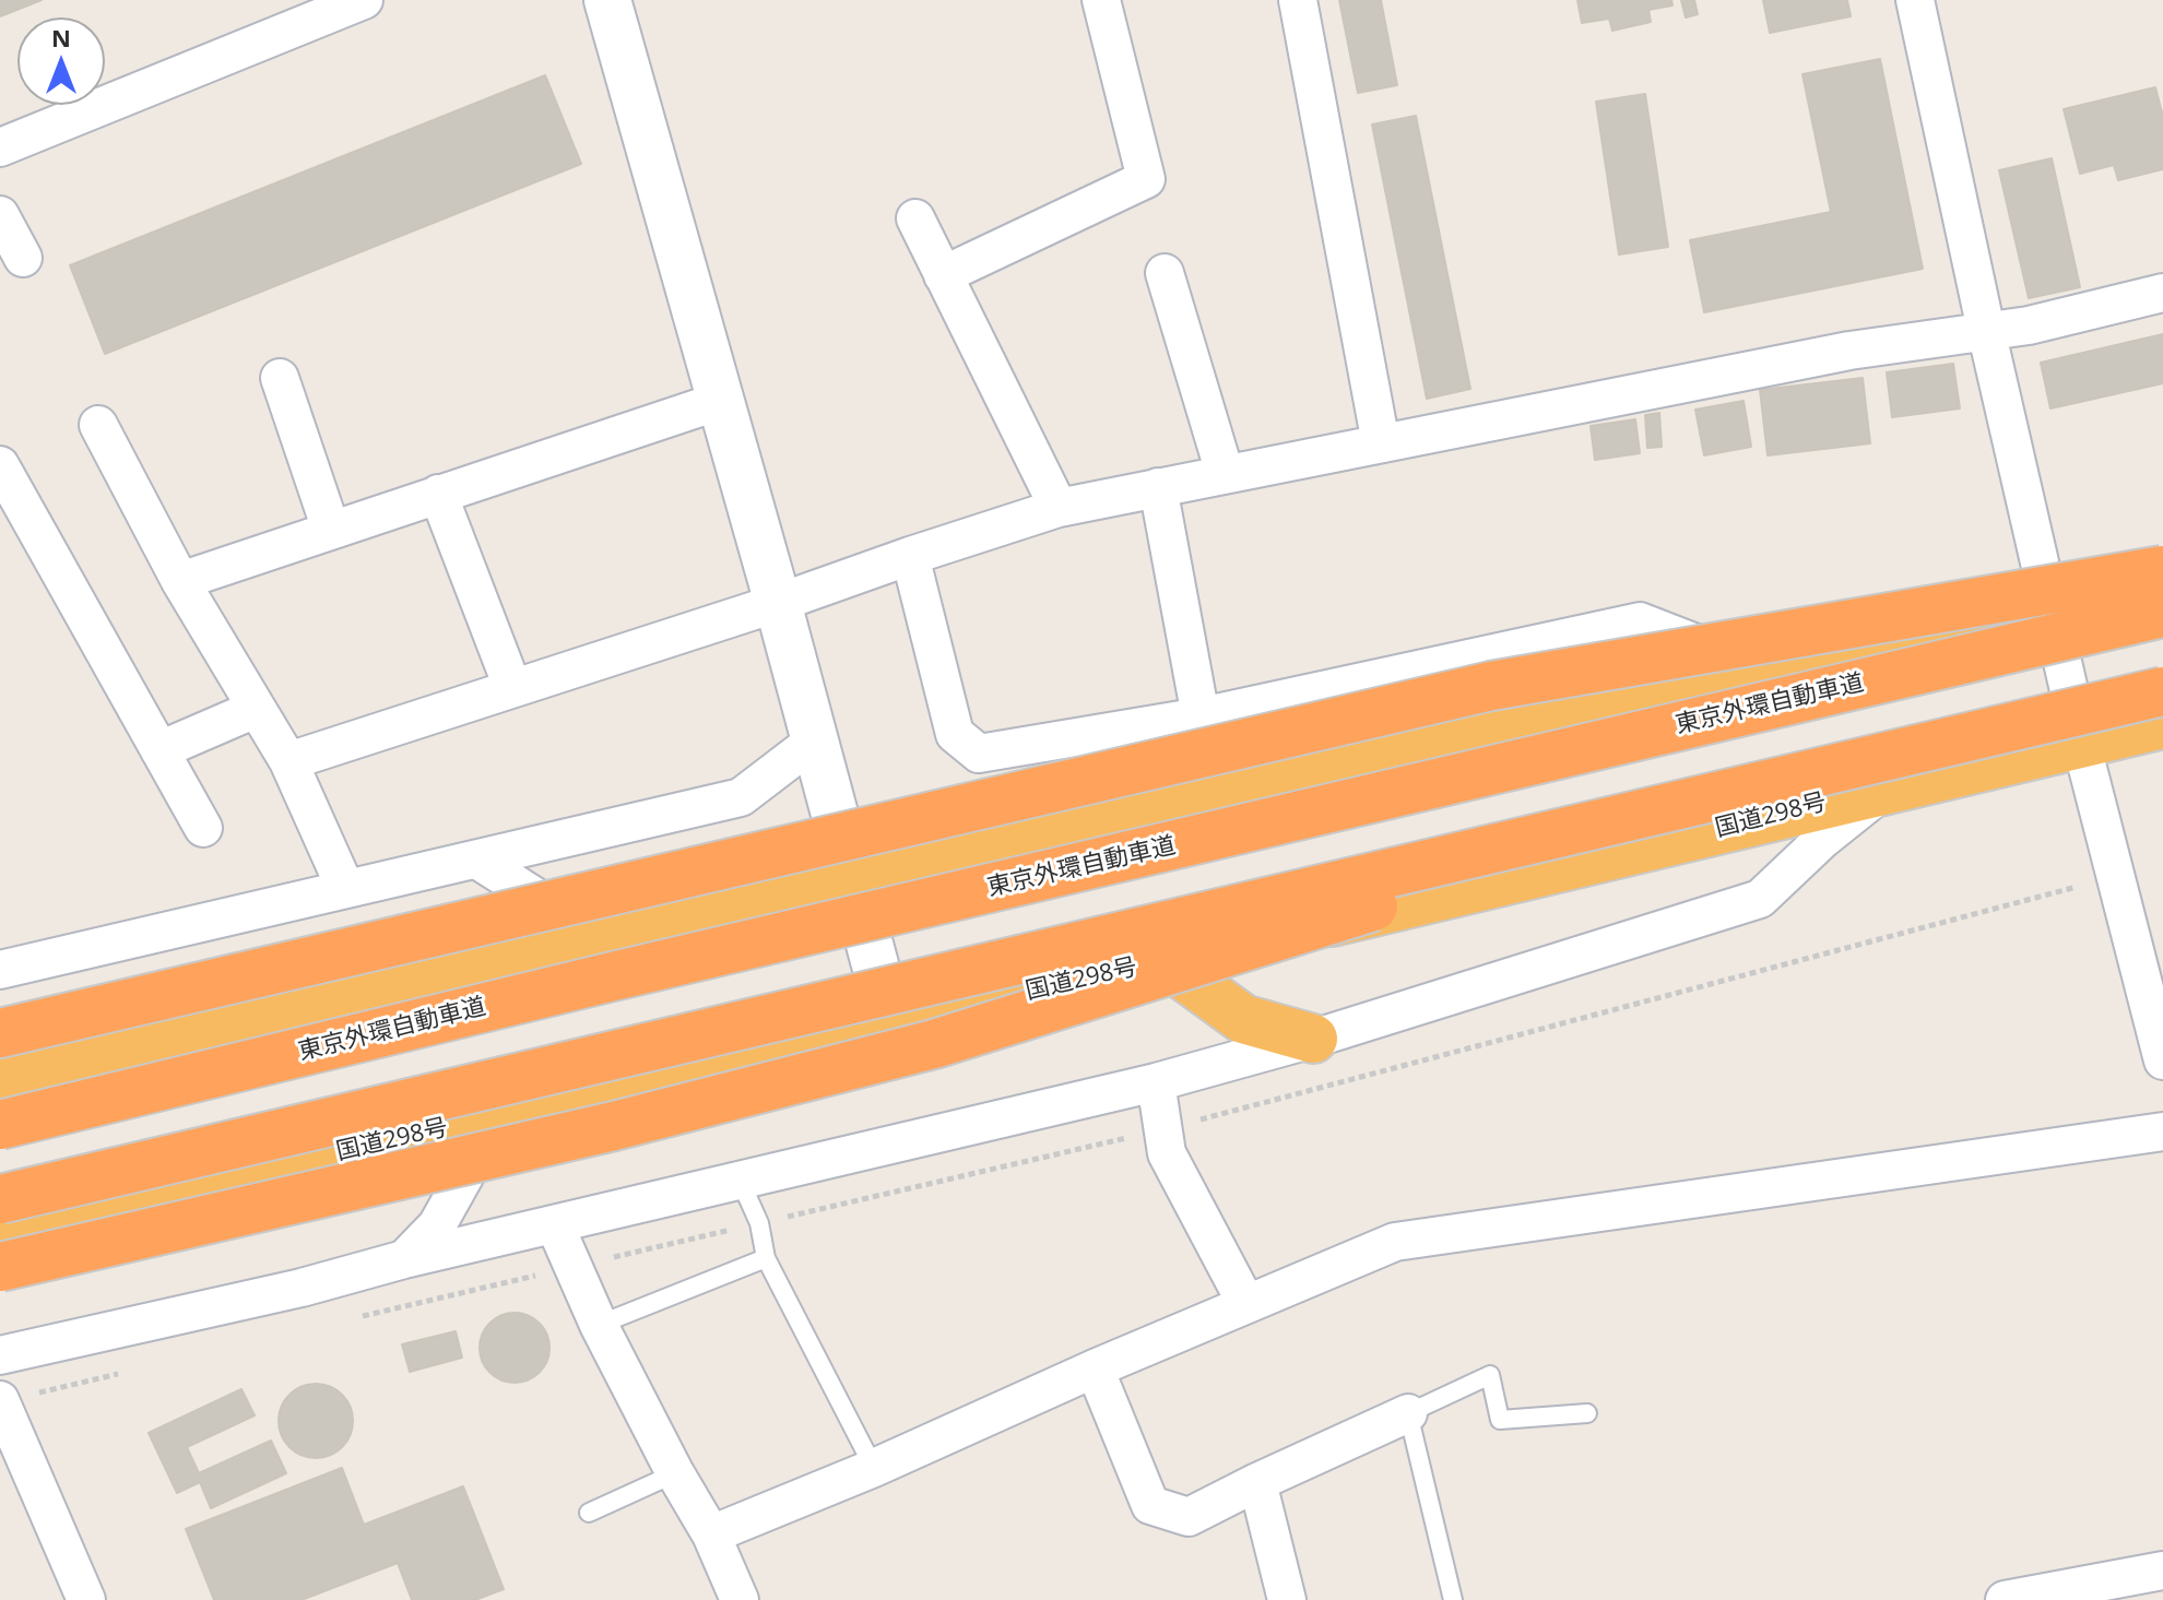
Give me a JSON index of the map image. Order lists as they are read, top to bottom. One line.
{"streets":{"highway":["東京外環自動車道","国道298号"]},"north":"top"}
